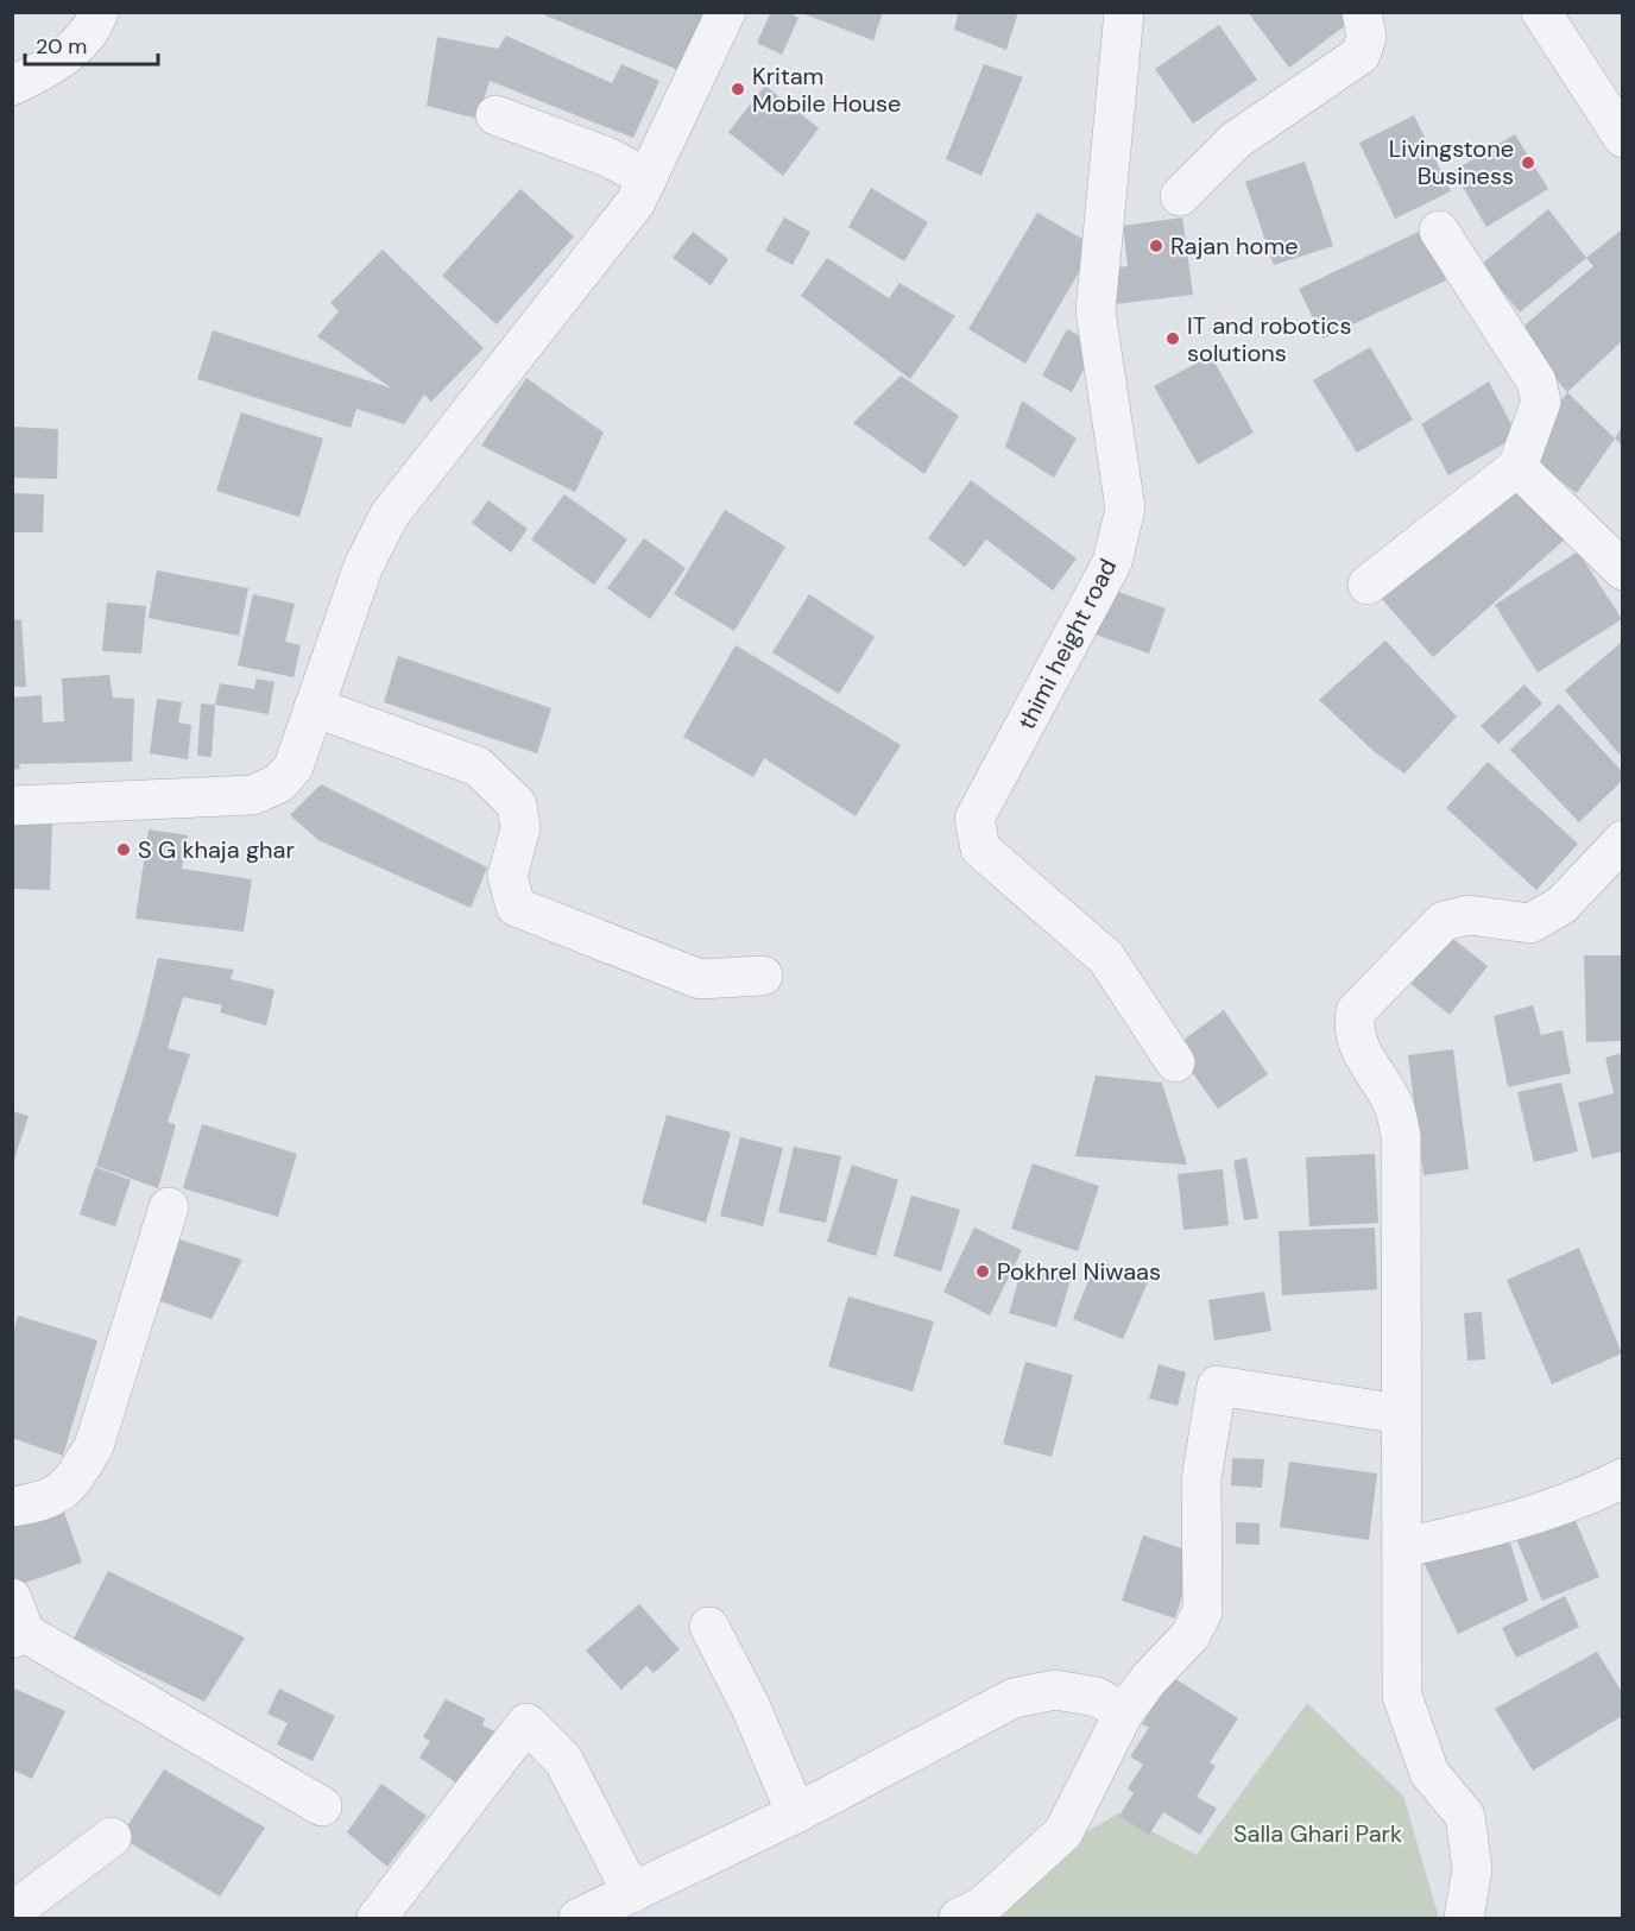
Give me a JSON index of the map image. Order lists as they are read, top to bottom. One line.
{"streets":{"street":["thimi height road"]},"parks":["Salla Ghari Park"],"places":["Kritam Mobile House","Livingstone Business","Rajan home","IT and robotics solutions","S G khaja ghar","Pokhrel Niwaas"],"scale_bar":"20 m"}
